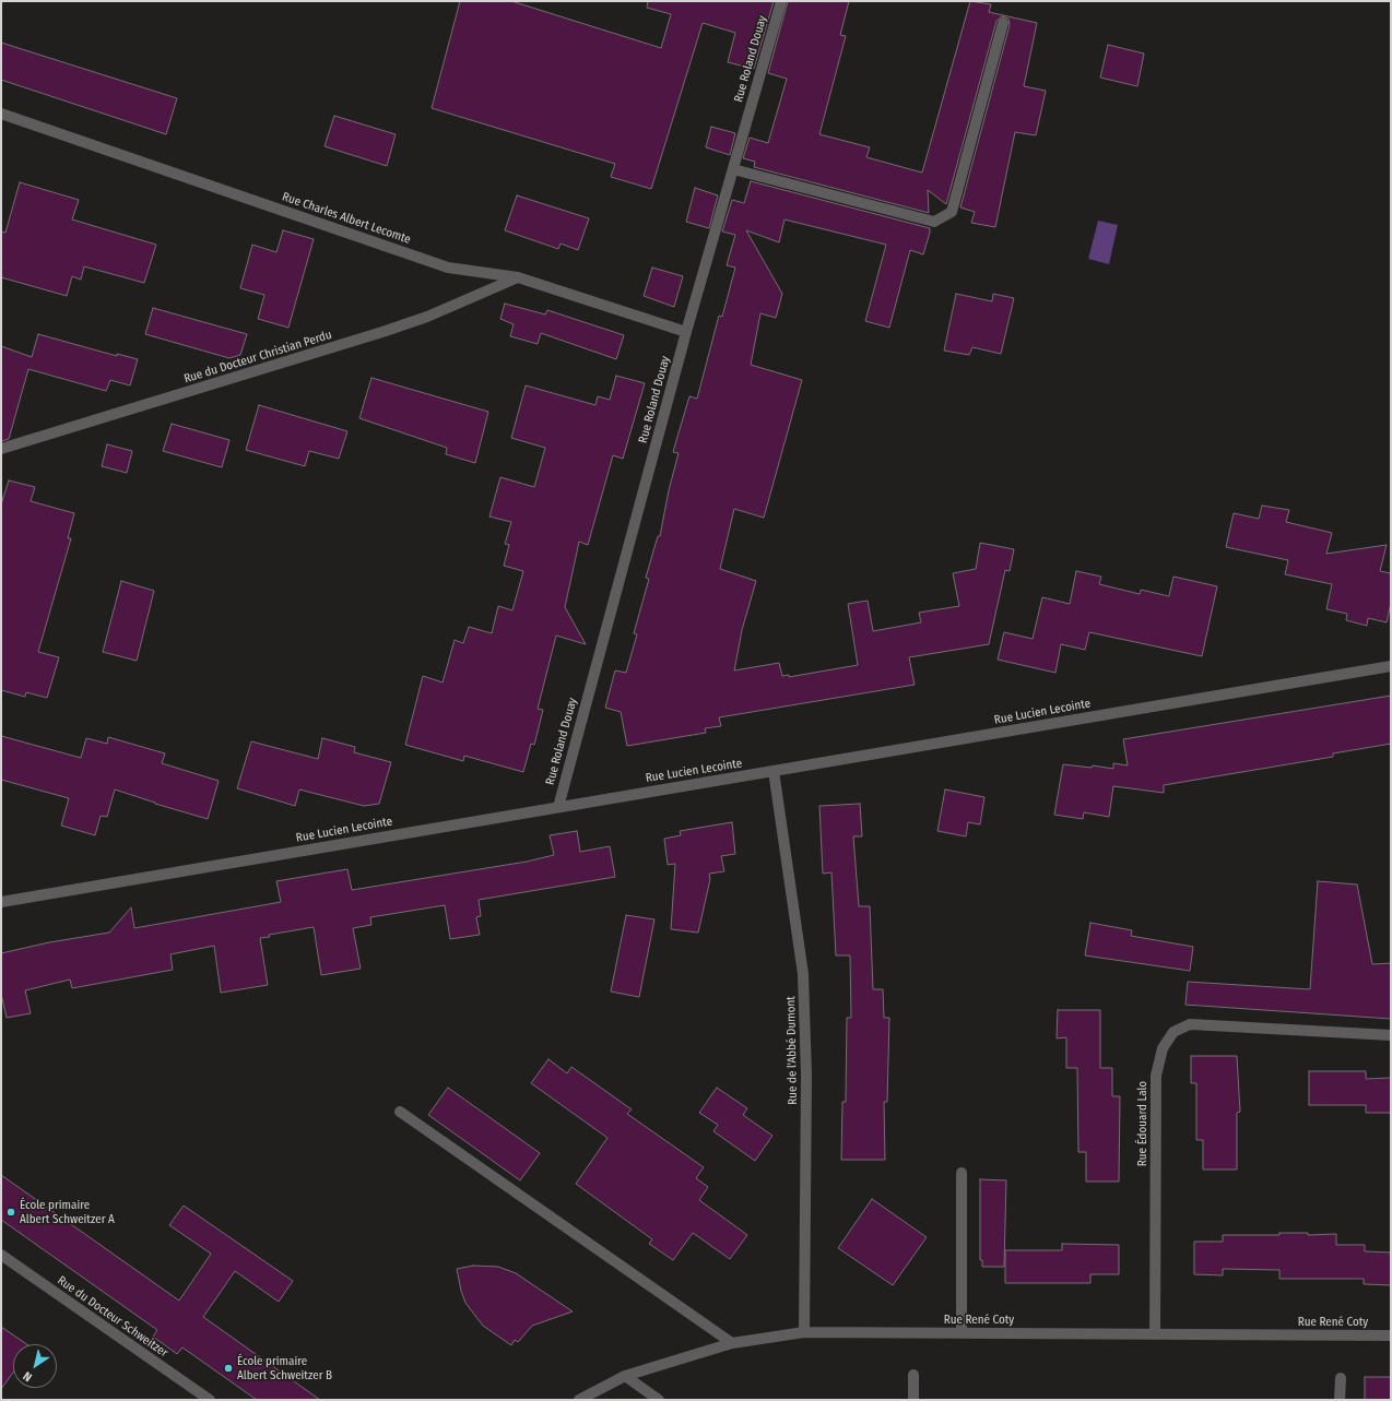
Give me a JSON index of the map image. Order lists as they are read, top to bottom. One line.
{"streets":{"street":["Rue Roland Douay","Rue Charles Albert Lecomte","Rue du Docteur Christian Perdu","Rue Lucien Lecointe","Rue de l'Abbé Dumont","Rue Édouard Lalo","Rue du Docteur Schweitzer","Rue René Coty"]},"crossings":[["Rue Roland Douay","Rue Charles Albert Lecomte"],["Rue Roland Douay","Rue Lucien Lecointe"],["Rue Charles Albert Lecomte","Rue du Docteur Christian Perdu"],["Rue Lucien Lecointe","Rue de l'Abbé Dumont"],["Rue de l'Abbé Dumont","Rue René Coty"],["Rue Édouard Lalo","Rue René Coty"]],"places":["École primaire Albert Schweitzer A","École primaire Albert Schweitzer B"],"north":"bottom left"}
